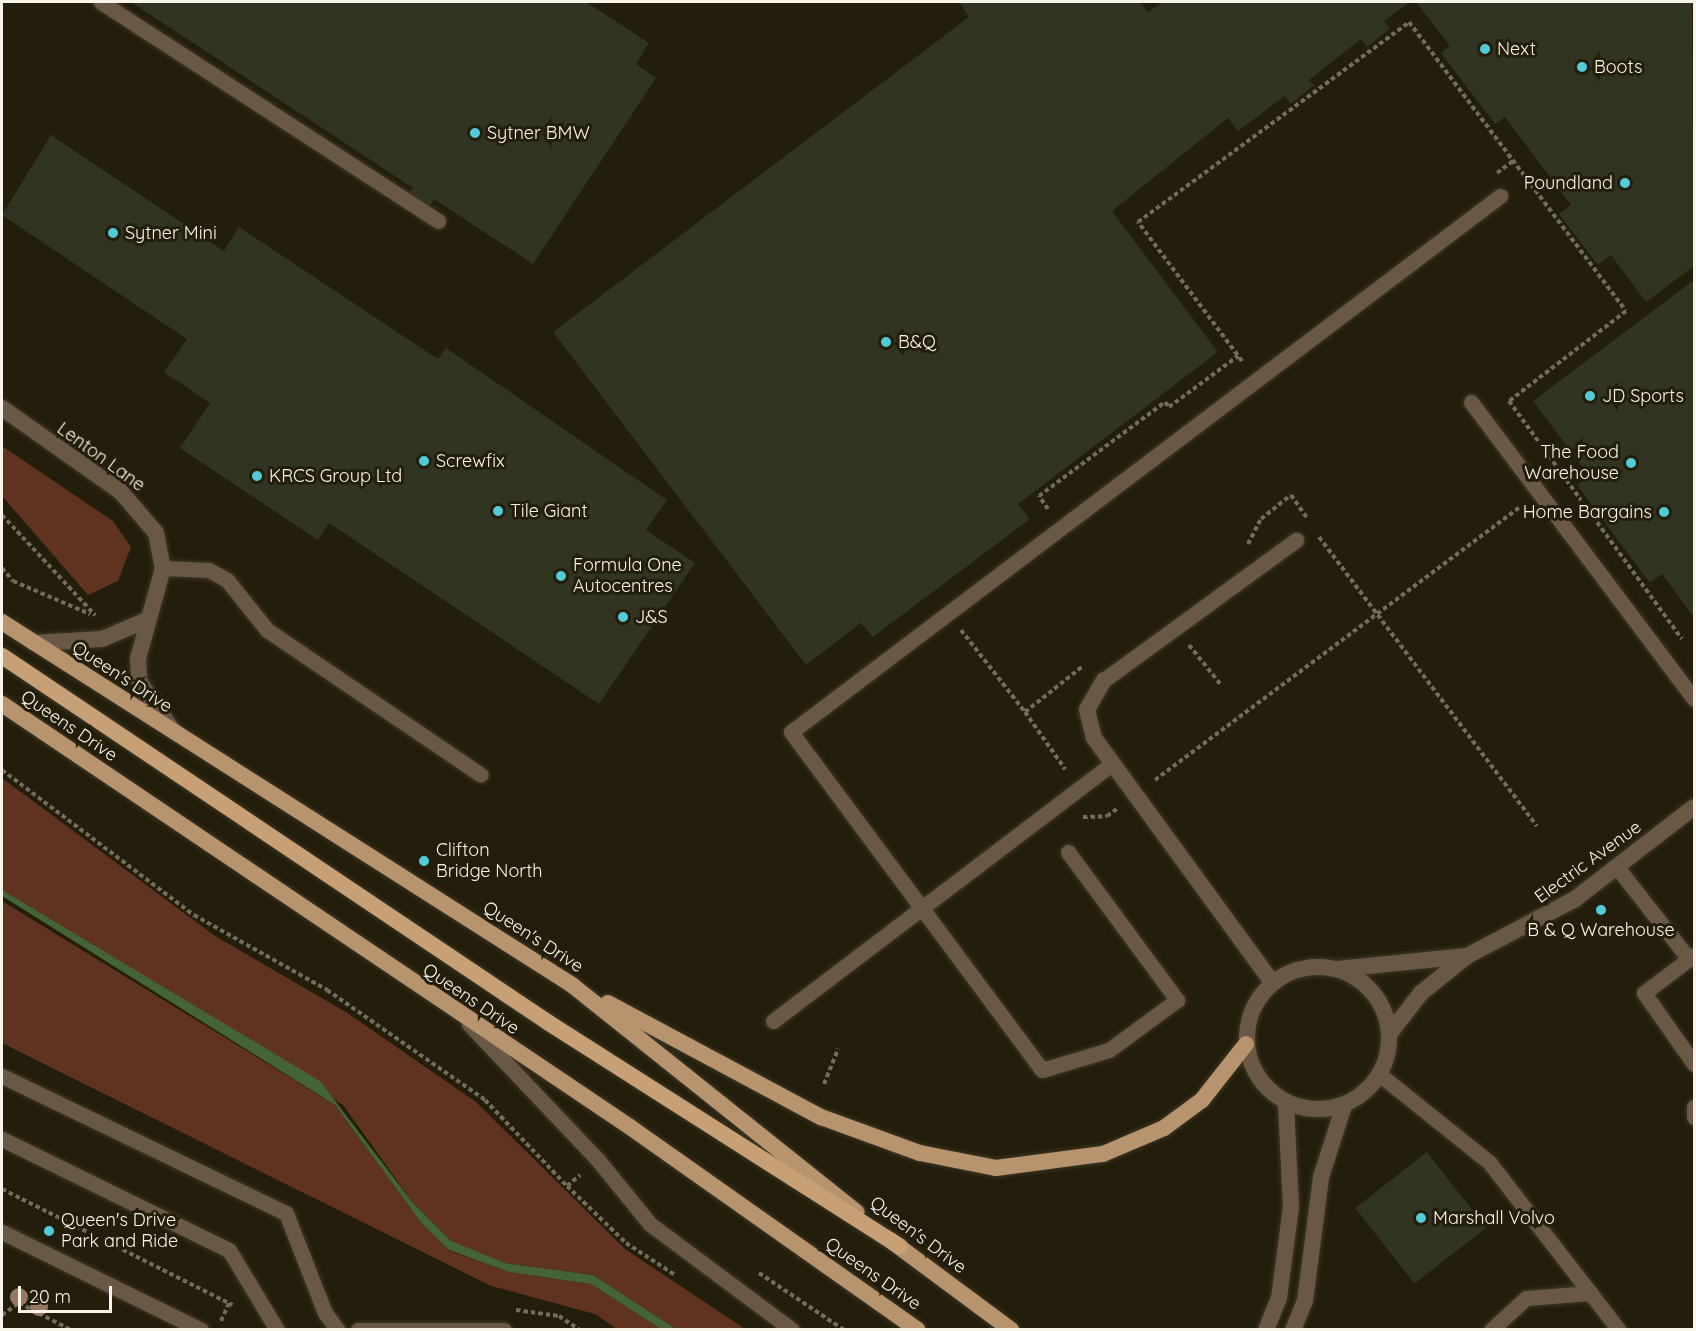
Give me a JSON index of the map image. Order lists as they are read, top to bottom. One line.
{"streets":{"main road":["Queen's Drive","Queens Drive"],"street":["Lenton Lane","Electric Avenue"]},"crossings":[["Lenton Lane","Queen's Drive"]],"places":["Next","Boots","Sytner BMW","Poundland","Sytner Mini","B&Q","JD Sports","Screwfix","The Food Warehouse","KRCS Group Ltd","Tile Giant","Home Bargains","Formula One Autocentres","J&S","Clifton Bridge North","B & Q Warehouse","Marshall Volvo","Queen's Drive Park and Ride"],"scale_bar":"20 m"}
